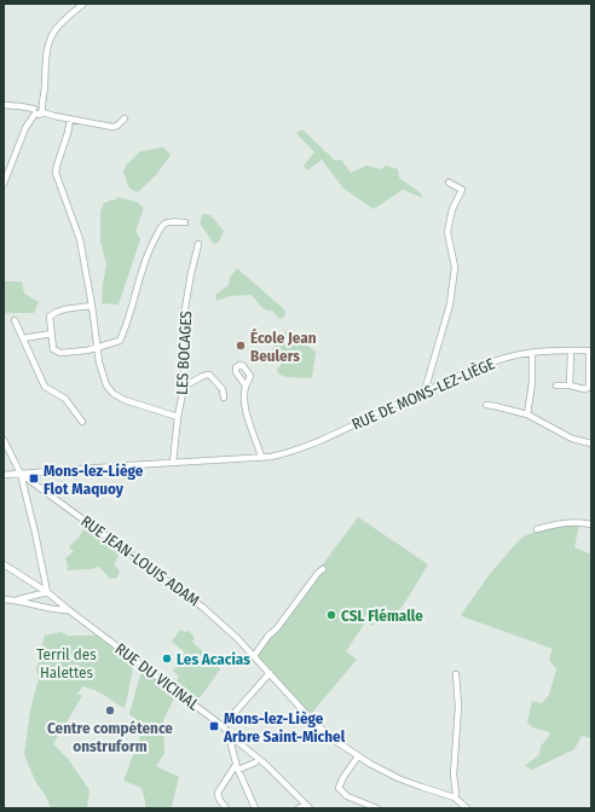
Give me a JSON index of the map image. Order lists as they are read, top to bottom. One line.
{"streets":{"street":["LES BOCAGES","RUE DE MONS-LEZ-LIÈGE","RUE JEAN-LOUIS ADAM","RUE DU VICINAL"]},"crossings":[["LES BOCAGES","RUE DE MONS-LEZ-LIÈGE"],["RUE DE MONS-LEZ-LIÈGE","RUE JEAN-LOUIS ADAM"]],"parks":["Terril des Halettes"],"places":{"other":["École Jean Beulers","CSL Flémalle","Les Acacias","Centre compétence onstruform"],"transit":["Mons-lez-Liège Flot Maquoy","Mons-lez-Liège Arbre Saint-Michel"]}}
